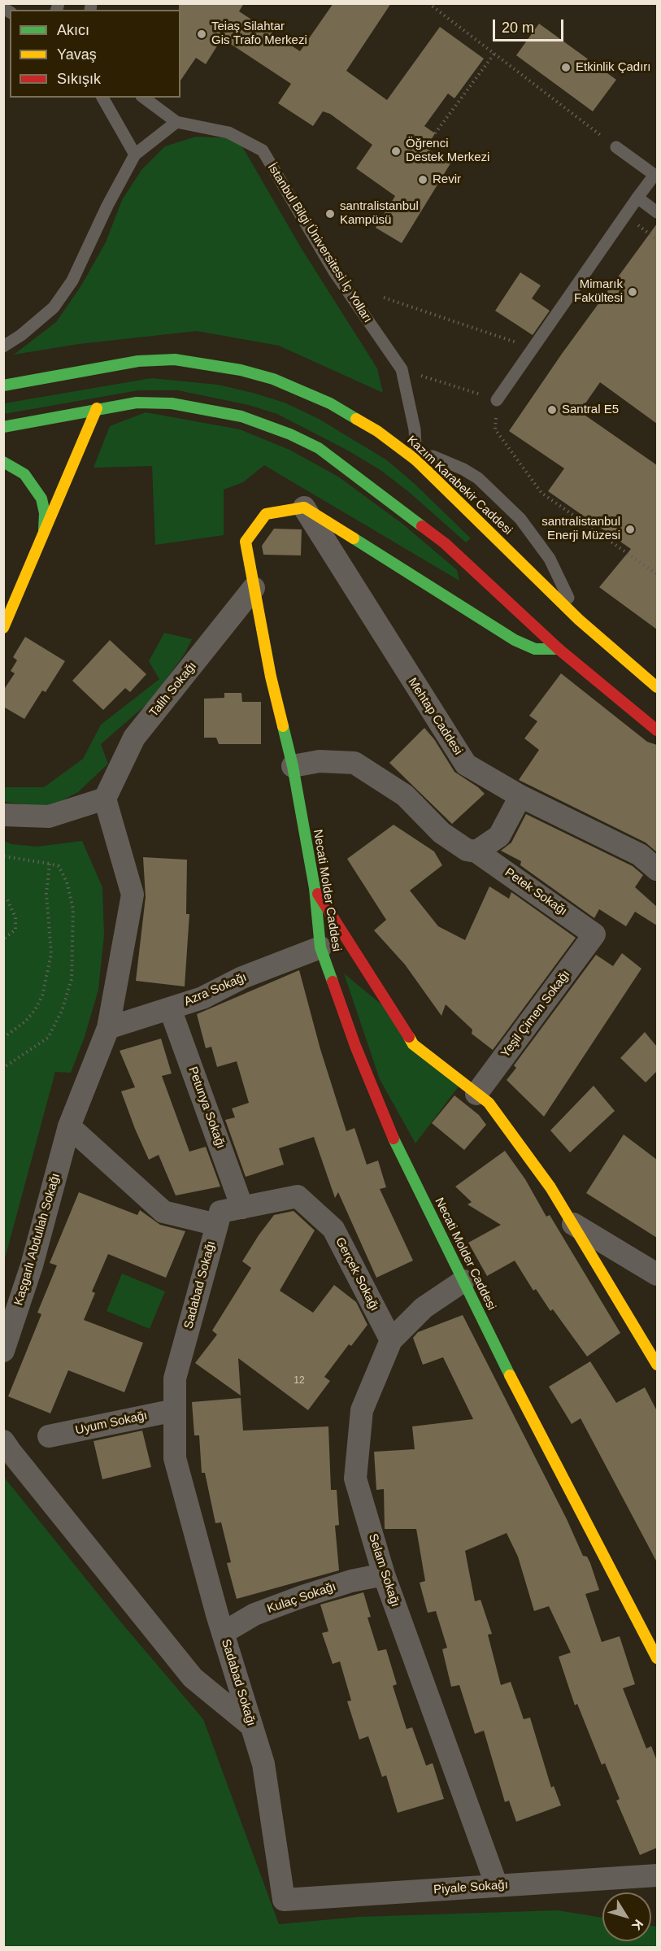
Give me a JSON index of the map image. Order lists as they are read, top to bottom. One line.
{"streets":{"main road":["Kazım Karabekir Caddesi","Necati Molder Caddesi"],"street":["Talih Sokağı","Mehtap Caddesi","Petek Sokağı","Azra Sokağı","Yeşil Çimen Sokağı","Petunya Sokağı","Kaşgarlı Abdullah Sokağı","Gerçek Sokağı","Sadabad Sokağı","Uyum Sokağı","Selam Sokağı","Kulaç Sokağı","Piyale Sokağı"],"lane":["İstanbul Bilgi Üniversitesi İç Yolları"]},"crossings":[["İstanbul Bilgi Üniversitesi İç Yolları","Kazım Karabekir Caddesi"],["Talih Sokağı","Necati Molder Caddesi"],["Mehtap Caddesi","Necati Molder Caddesi"],["Necati Molder Caddesi","Petek Sokağı"],["Necati Molder Caddesi","Azra Sokağı"],["Necati Molder Caddesi","Selam Sokağı"],["Petek Sokağı","Yeşil Çimen Sokağı"],["Azra Sokağı","Petunya Sokağı"],["Petunya Sokağı","Gerçek Sokağı"],["Kaşgarlı Abdullah Sokağı","Sadabad Sokağı"],["Gerçek Sokağı","Sadabad Sokağı"],["Gerçek Sokağı","Selam Sokağı"],["Sadabad Sokağı","Uyum Sokağı"],["Sadabad Sokağı","Kulaç Sokağı"],["Sadabad Sokağı","Piyale Sokağı"],["Selam Sokağı","Kulaç Sokağı"],["Selam Sokağı","Piyale Sokağı"]],"places":["Teiaş Silahtar Gis Trafo Merkezi","Etkinlik Çadırı","Öğrenci Destek Merkezi","Revir","santralistanbul Kampüsü","Mimarık Fakültesi","Santral E5","santralistanbul Enerji Müzesi"],"house_numbers":["12"],"legend":["Akıcı","Yavaş","Sıkışık"],"scale_bar":"20 m","north":"bottom right"}
